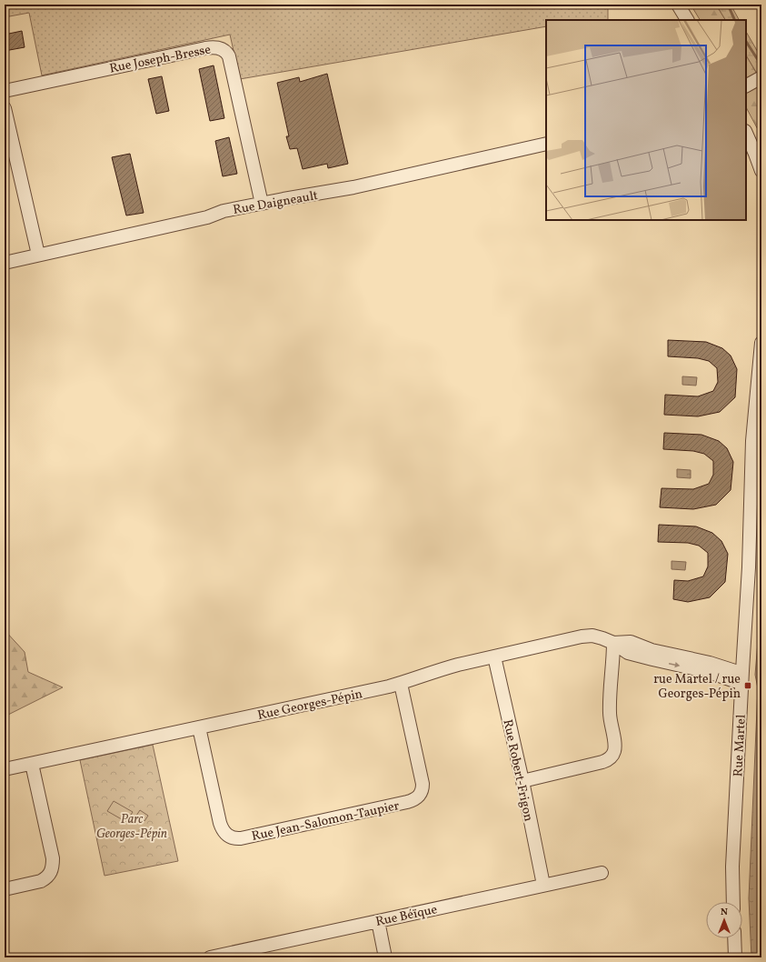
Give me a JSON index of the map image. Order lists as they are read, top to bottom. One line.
{"streets":{"street":["Rue Joseph-Bresse","Rue Daigneault","Rue Georges-Pépin","Rue Martel","Rue Robert-Frigon","Rue Jean-Salomon-Taupier","Rue Béïque"]},"crossings":[["Rue Joseph-Bresse","Rue Daigneault"],["Rue Georges-Pépin","Rue Martel"],["Rue Georges-Pépin","Rue Robert-Frigon"],["Rue Georges-Pépin","Rue Jean-Salomon-Taupier"],["Rue Robert-Frigon","Rue Béïque"]],"parks":["Parc Georges-Pépin"],"places":{"transit":["rue Martel / rue Georges-Pépin"]},"north":"top"}
